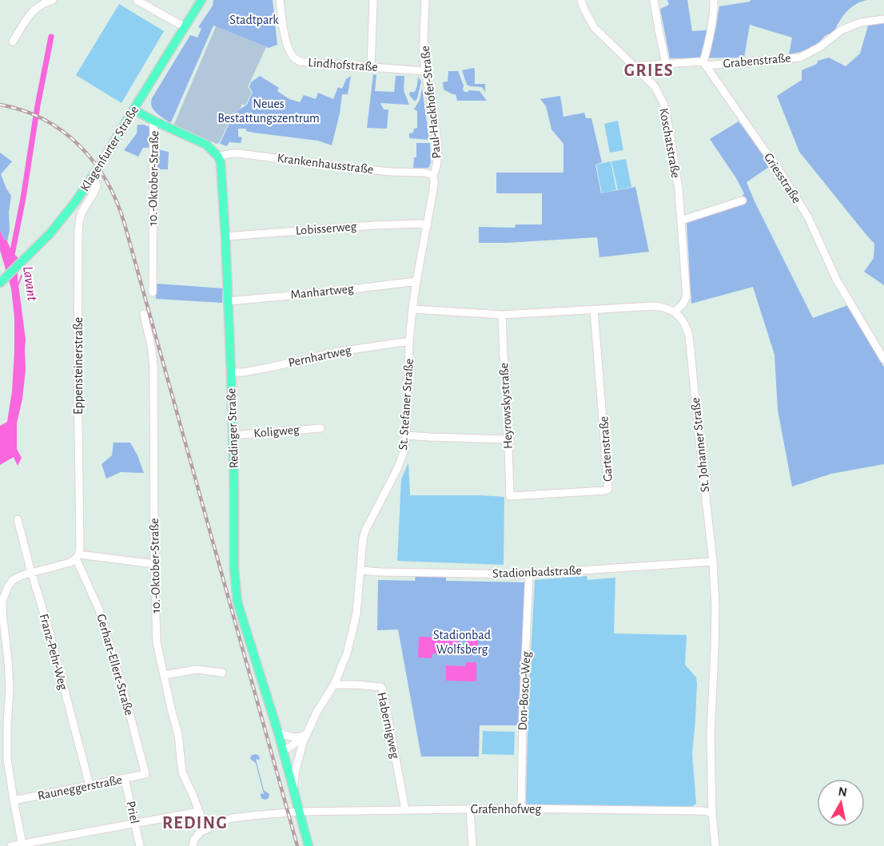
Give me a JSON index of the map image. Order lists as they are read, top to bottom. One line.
{"streets":{"main road":["Klagenfurter Straße","St. Stefaner Straße","Redinger Straße"],"street":["Grabenstraße","Lindhofstraße","Paul-Hackhofer-Straße","Koschatstraße","Krankenhausstraße","10.-Oktober-Straße","Griesstraße","Lobisserweg","Manhartweg","Pernhartweg","Eppensteinerstraße","Heyrowskystraße","Koligweg","St. Johanner Straße","Gartenstraße","Stadionbadstraße","Franz-Pehr-Weg","Gerhart-Ellert-Straße","Don-Bosco-Weg","Habernigweg","Rauneggerstraße","Grafenhofweg","Priel"]},"crossings":[["Grabenstraße","Griesstraße"],["Lindhofstraße","Paul-Hackhofer-Straße"],["Paul-Hackhofer-Straße","Krankenhausstraße"],["Paul-Hackhofer-Straße","St. Stefaner Straße"],["Koschatstraße","St. Johanner Straße"],["Klagenfurter Straße","Eppensteinerstraße"],["Krankenhausstraße","St. Stefaner Straße"],["Krankenhausstraße","Redinger Straße"],["10.-Oktober-Straße","Grafenhofweg"],["Lobisserweg","St. Stefaner Straße"],["Lobisserweg","Redinger Straße"],["Manhartweg","St. Stefaner Straße"],["Manhartweg","Redinger Straße"],["Pernhartweg","St. Stefaner Straße"],["Pernhartweg","Redinger Straße"],["Eppensteinerstraße","Gerhart-Ellert-Straße"],["St. Stefaner Straße","Redinger Straße"],["St. Stefaner Straße","Stadionbadstraße"],["St. Stefaner Straße","Habernigweg"],["St. Stefaner Straße","Grafenhofweg"],["Heyrowskystraße","Gartenstraße"],["Redinger Straße","Koligweg"],["St. Johanner Straße","Stadionbadstraße"],["St. Johanner Straße","Grafenhofweg"],["Stadionbadstraße","Don-Bosco-Weg"],["Franz-Pehr-Weg","Rauneggerstraße"],["Gerhart-Ellert-Straße","Rauneggerstraße"],["Don-Bosco-Weg","Grafenhofweg"],["Habernigweg","Grafenhofweg"],["Rauneggerstraße","Priel"]],"districts":["GRIES","REDING"],"water":["Lavant"],"parks":["Stadtpark","Neues Bestattungszentrum","Stadionbad Wolfsberg"],"north":"top"}
